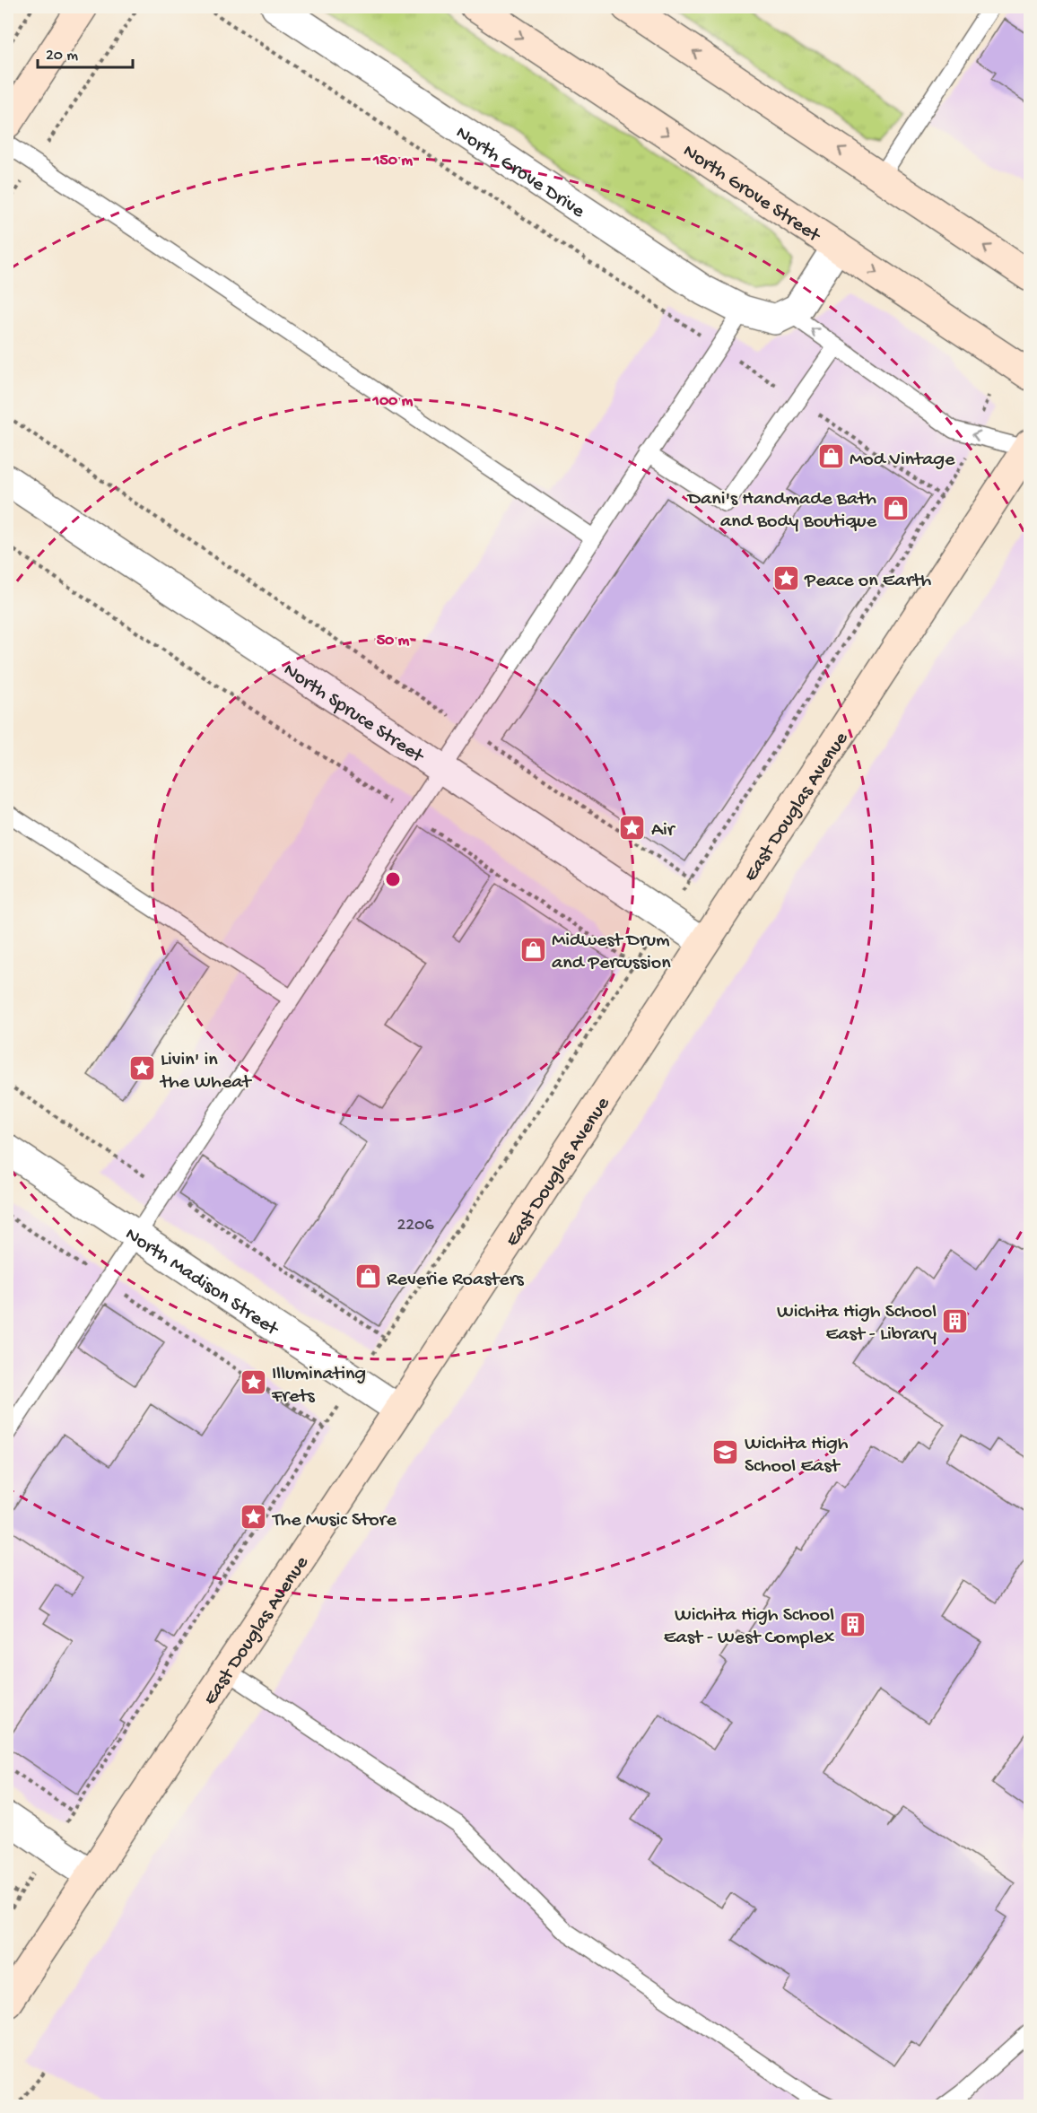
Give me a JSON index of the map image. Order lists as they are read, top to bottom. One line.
{"streets":{"main road":["North Grove Street","East Douglas Avenue"],"street":["North Grove Drive","North Spruce Street","North Madison Street"]},"crossings":[["North Spruce Street","East Douglas Avenue"],["East Douglas Avenue","North Madison Street"]],"places":{"shop":["Mod Vintage","Dani's Handmade Bath and Body Boutique","Midwest Drum and Percussion","Reverie Roasters"],"place":["Peace on Earth","Air","Livin' in the Wheat","Illuminating Frets","The Music Store"],"building":["Wichita High School East - Library","Wichita High School East - West Complex"],"school or university":["Wichita High School East"]},"house_numbers":["2206"],"scale_bar":"20 m","rings":["150 m","100 m","50 m"]}
